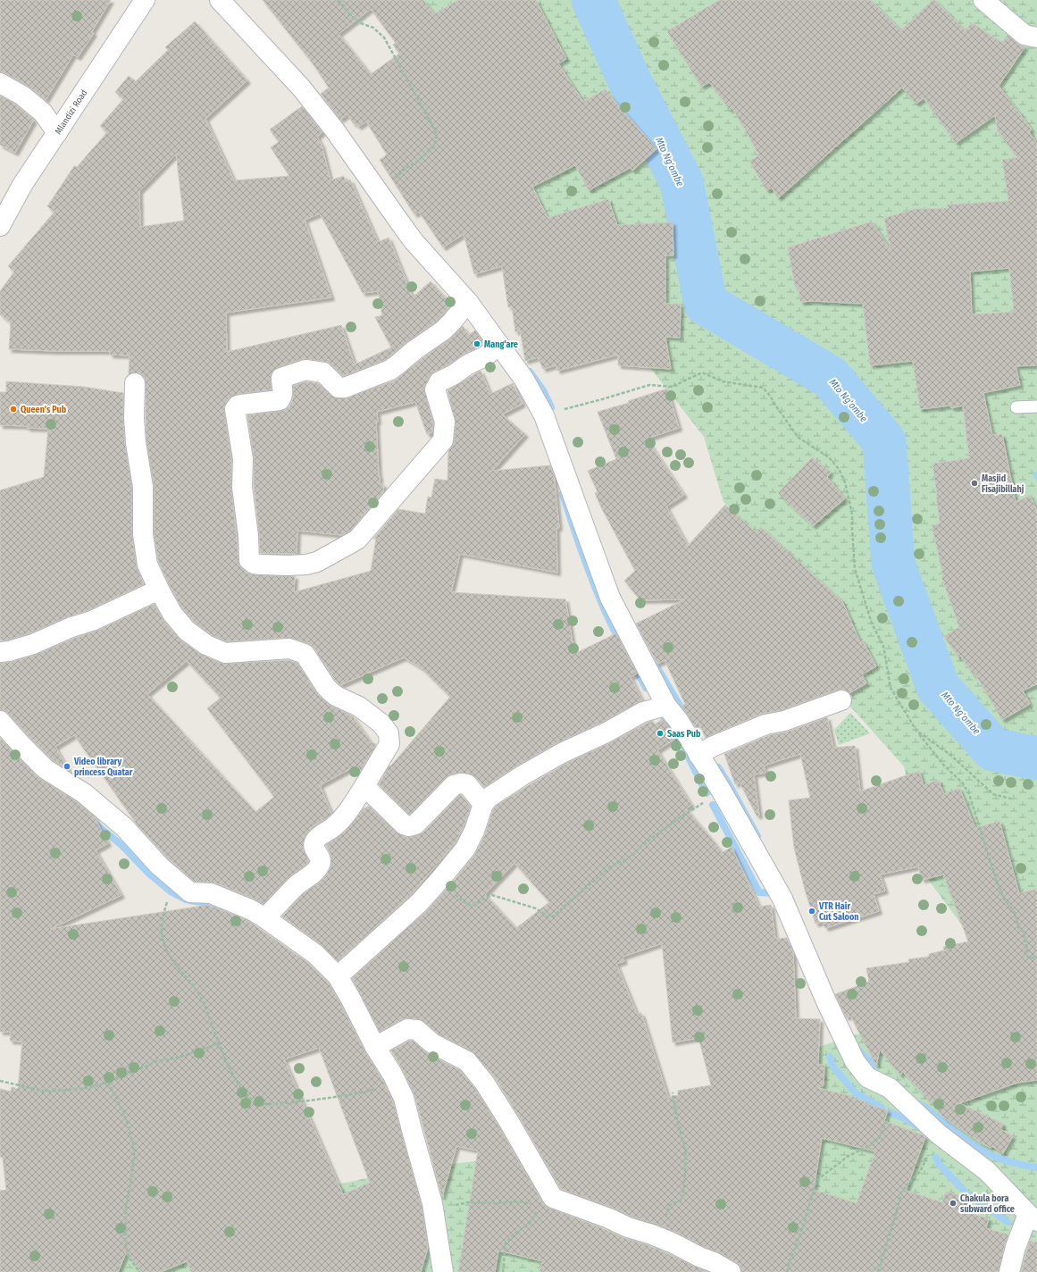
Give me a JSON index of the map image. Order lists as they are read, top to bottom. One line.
{"streets":{"street":["Mlandizi Road"]},"water":["Mto Ng'ombe"],"places":["Mang'are","Queen's Pub","Masjid Fisajibillahj","Saas Pub","Video library princess Quatar","VTR Hair Cut Saloon","Chakula bora subward office"]}
